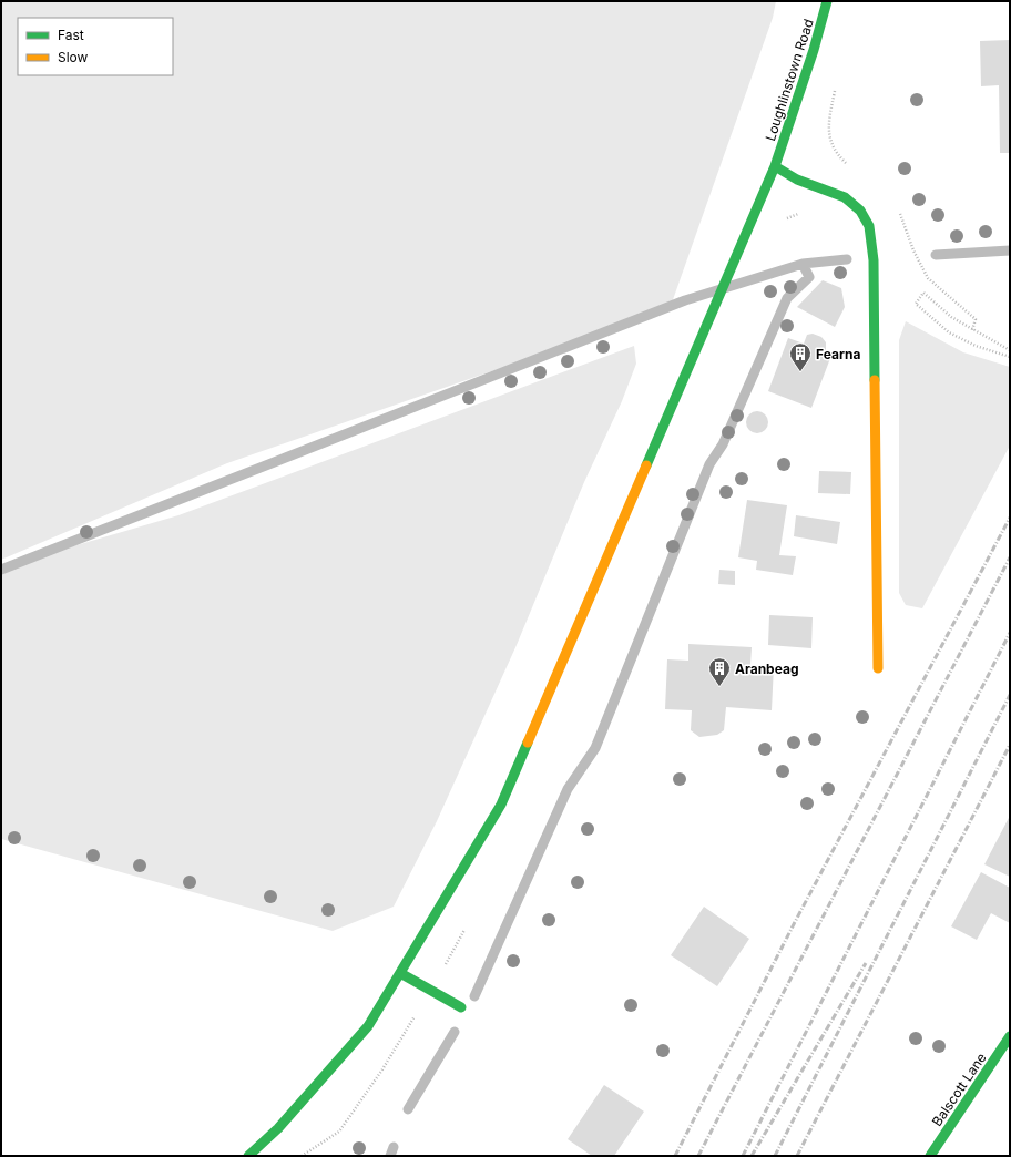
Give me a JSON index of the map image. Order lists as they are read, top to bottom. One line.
{"streets":{"street":["Loughlinstown Road","Balscott Lane"]},"places":{"building":["Fearna","Aranbeag"]},"legend":["Fast","Slow"]}
